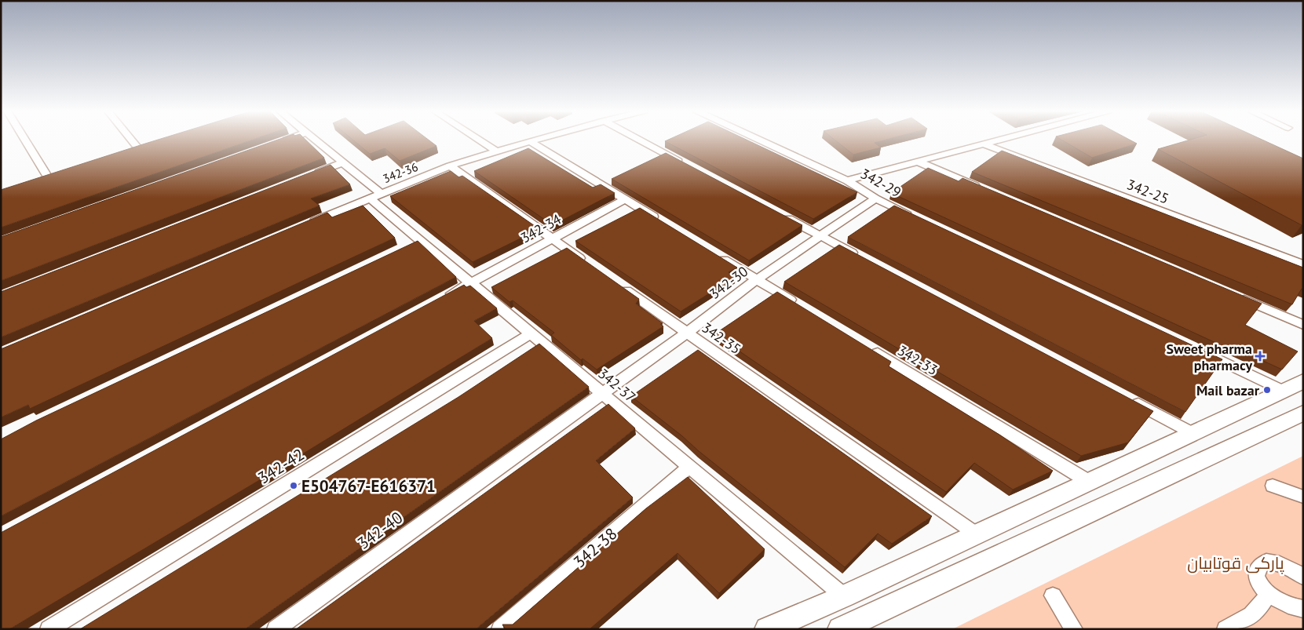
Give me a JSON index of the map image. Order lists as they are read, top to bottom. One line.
{"streets":{"street":["342-36","342-29","342-25","342-34","342-30","342-35","342-33","342-37","342-42","342-40","342-38"]},"crossings":[["342-36","342-37"],["342-29","342-30"],["342-34","342-37"],["342-30","342-35"],["342-30","342-37"],["342-30","342-40"],["342-37","342-42"],["342-37","342-40"],["342-37","342-38"]],"parks":["پارکی قوتابیان"],"places":{"health":["Sweet pharma pharmacy"],"other":["Mail bazar","E504767-E616371"]}}
